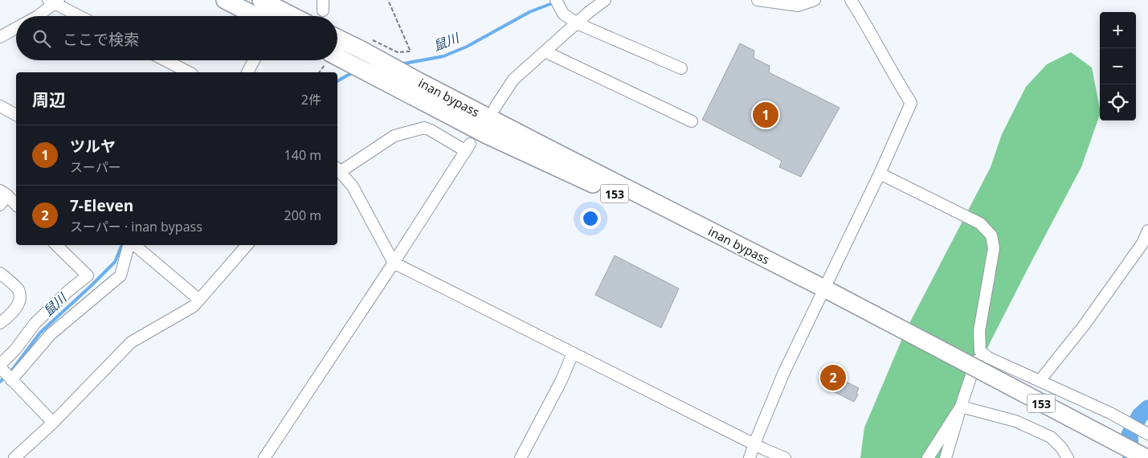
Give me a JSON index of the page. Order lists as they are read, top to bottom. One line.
{"streets":{"highway":["inan bypass","153"]},"water":["鼠川"],"page":{"map_buttons":["+","−"],"search":"ここで検索","heading":["周辺","2件"],"pins":["1","2"],"list":[{"mark":"1","name":"ツルヤ","note":"スーパー","value":"140 m"},{"mark":"2","name":"7-Eleven","note":"スーパー · inan bypass","value":"200 m"}]}}
